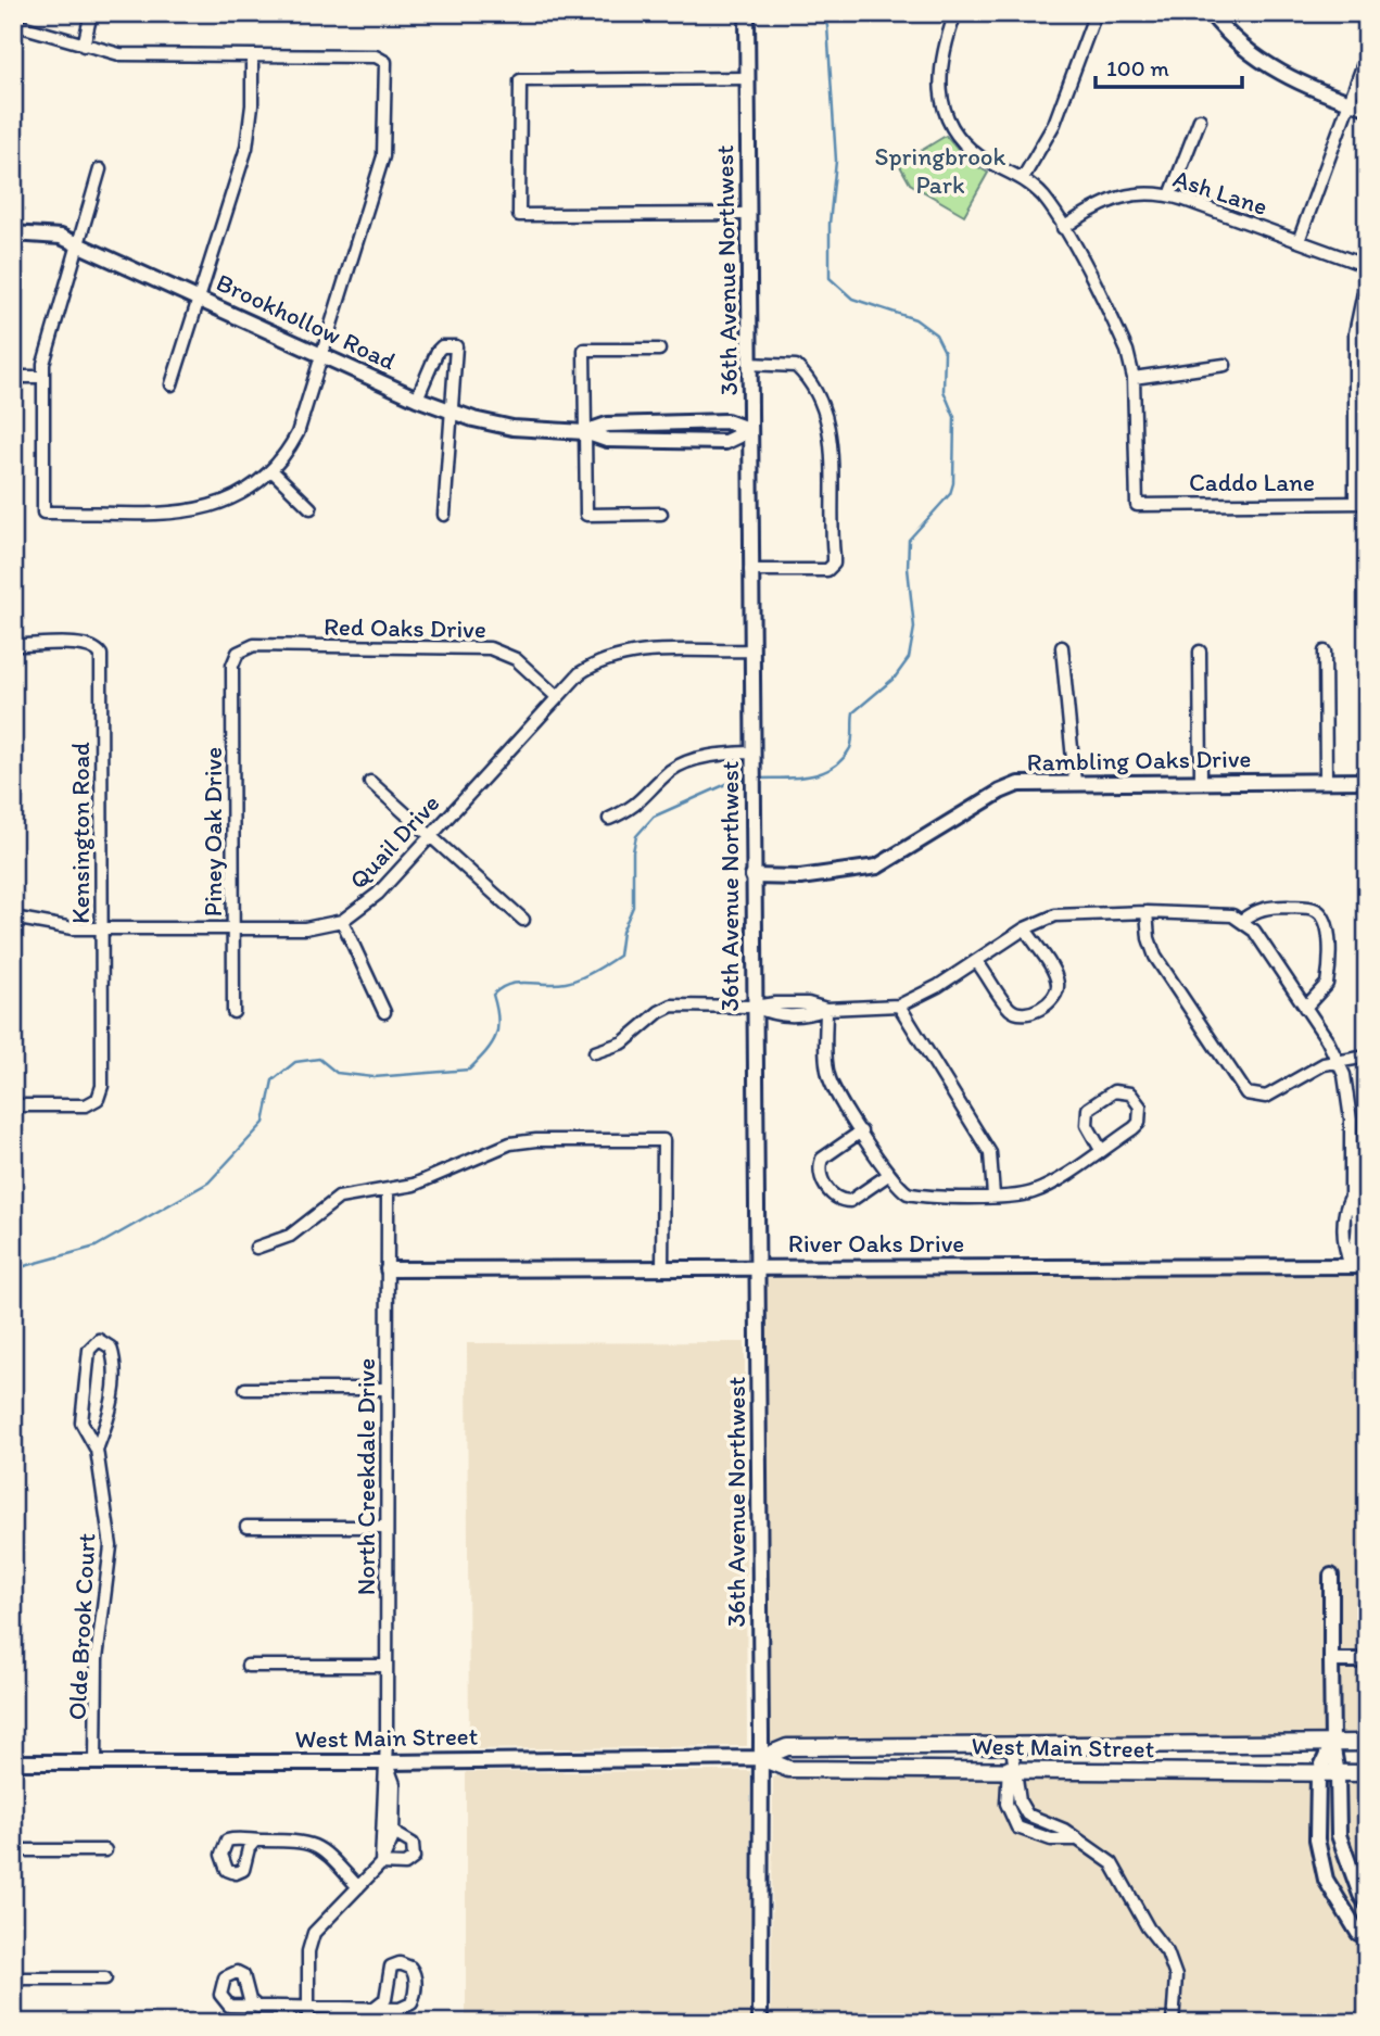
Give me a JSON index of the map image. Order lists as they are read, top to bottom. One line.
{"streets":{"main road":["36th Avenue Northwest","Brookhollow Road","Rambling Oaks Drive","River Oaks Drive","West Main Street"],"street":["Ash Lane","Caddo Lane","Red Oaks Drive","Piney Oak Drive","Kensington Road","Quail Drive","North Creekdale Drive","Olde Brook Court"]},"crossings":[["36th Avenue Northwest","Brookhollow Road"],["36th Avenue Northwest","Rambling Oaks Drive"],["36th Avenue Northwest","Quail Drive"],["36th Avenue Northwest","River Oaks Drive"],["36th Avenue Northwest","West Main Street"],["Red Oaks Drive","Piney Oak Drive"],["Red Oaks Drive","Quail Drive"],["Piney Oak Drive","Quail Drive"],["Kensington Road","Quail Drive"],["River Oaks Drive","North Creekdale Drive"],["North Creekdale Drive","West Main Street"],["Olde Brook Court","West Main Street"]],"parks":["Springbrook Park"],"scale_bar":"100 m"}
